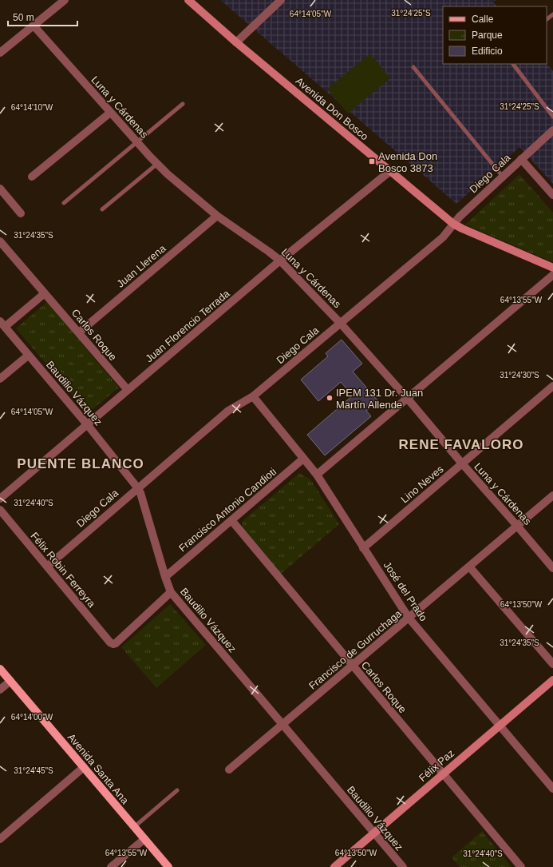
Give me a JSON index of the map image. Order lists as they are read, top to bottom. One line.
{"streets":{"main road":["Avenida Don Bosco","Félix Paz","Avenida Santa Ana"],"street":["Luna y Cárdenas","Diego Cala","Juan Llerena","Juan Florencio Terrada","Carlos Roque","Baudilio Vázquez","Lino Neves","Francisco Antonio Candioti","Félix Robin Ferreyra","José del Prado","Francisco de Gurruchaga"]},"crossings":[["Luna y Cárdenas","Diego Cala"],["Luna y Cárdenas","Juan Llerena"],["Luna y Cárdenas","Juan Florencio Terrada"],["Luna y Cárdenas","Lino Neves"],["Luna y Cárdenas","Francisco de Gurruchaga"],["Avenida Don Bosco","Diego Cala"],["Avenida Don Bosco","Juan Florencio Terrada"],["Diego Cala","Baudilio Vázquez"],["Diego Cala","Félix Robin Ferreyra"],["Diego Cala","José del Prado"],["Juan Llerena","Carlos Roque"],["Juan Florencio Terrada","Carlos Roque"],["Juan Florencio Terrada","Baudilio Vázquez"],["Carlos Roque","Francisco Antonio Candioti"],["Carlos Roque","Francisco de Gurruchaga"],["Carlos Roque","Félix Paz"],["Baudilio Vázquez","Francisco Antonio Candioti"],["Baudilio Vázquez","Félix Robin Ferreyra"],["Baudilio Vázquez","Francisco de Gurruchaga"],["Baudilio Vázquez","Félix Paz"],["Lino Neves","José del Prado"],["Francisco Antonio Candioti","José del Prado"],["José del Prado","Francisco de Gurruchaga"],["José del Prado","Félix Paz"]],"districts":["RENE FAVALORO","PUENTE BLANCO"],"places":{"transit":["Avenida Don Bosco 3873"],"other":["IPEM 131 Dr. Juan Martín Allende"]},"legend":["Calle","Parque","Edificio"],"scale_bar":"50 m","coordinates":["31°24'25\"S","64°14'05\"W","64°14'10\"W","31°24'35\"S","64°13'55\"W","31°24'30\"S","31°24'40\"S","64°13'50\"W","64°14'00\"W","31°24'45\"S"]}
